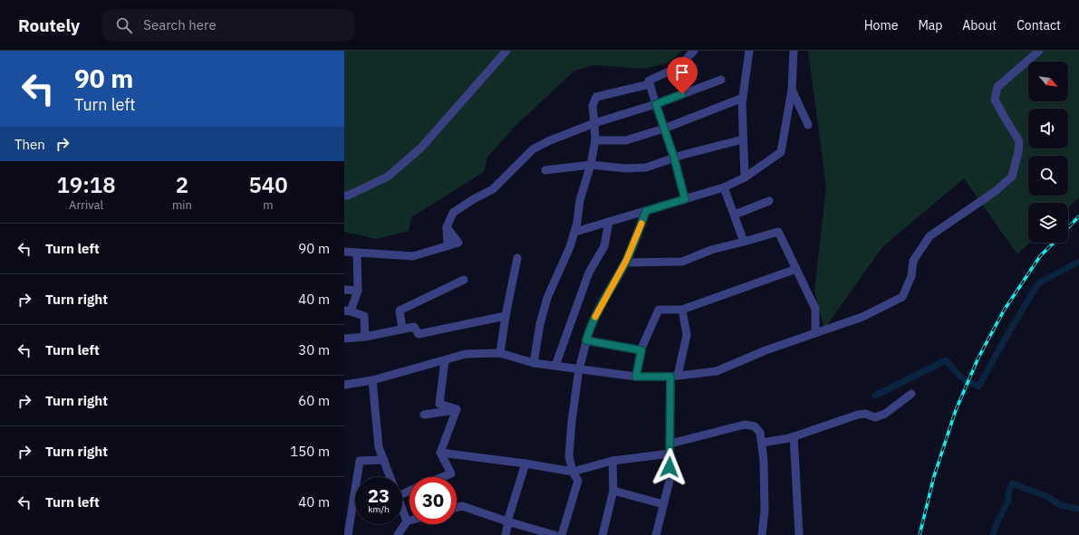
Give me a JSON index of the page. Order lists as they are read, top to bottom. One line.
{"north":"bottom right","page":{"header":"Routely","search":"Search here","nav":["Home","Map","About","Contact"],"turn":["90 m","Turn left"],"then":"Then","eta":["19:18","Arrival","2","min","540","m"],"list":[{"name":"Turn left","value":"90 m"},{"name":"Turn right","value":"40 m"},{"name":"Turn left","value":"30 m"},{"name":"Turn right","value":"60 m"},{"name":"Turn right","value":"150 m"},{"name":"Turn left","value":"40 m"}],"speed":"23 km/h","limit":"30"}}
